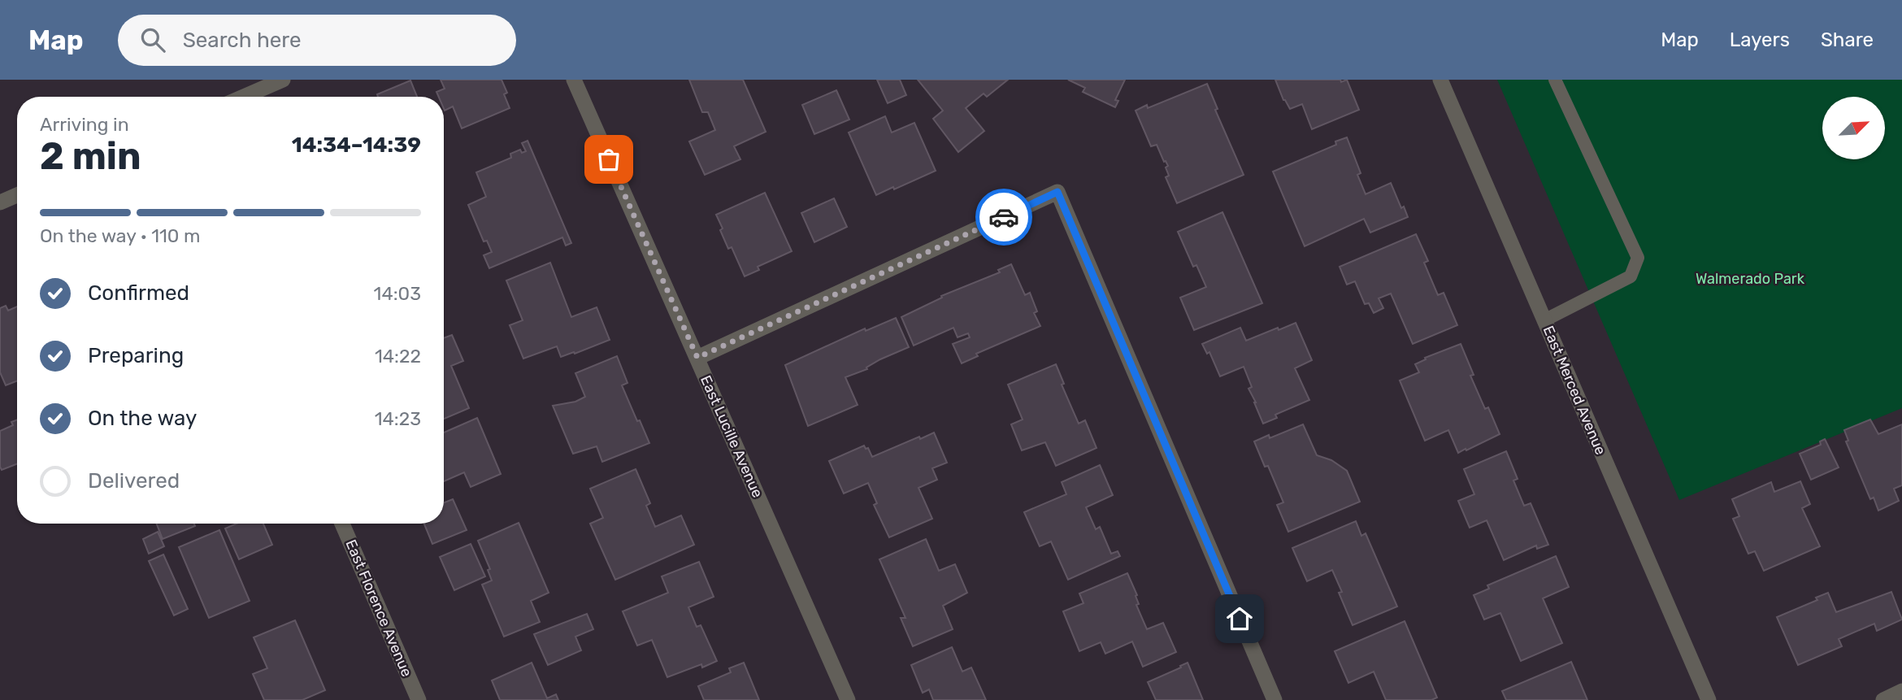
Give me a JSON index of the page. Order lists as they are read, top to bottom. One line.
{"streets":{"street":["East Merced Avenue","East Lucille Avenue","East Florence Avenue"]},"parks":["Walmerado Park"],"north":"top right","page":{"header":"Map","search":"Search here","nav":["Map","Layers","Share"],"heading":["2 min","Arriving in","14:34–14:39"],"bar":"On the way · 110 m","list":[["Confirmed","14:03"],["Preparing","14:22"],["On the way","14:23"],"Delivered"]}}
